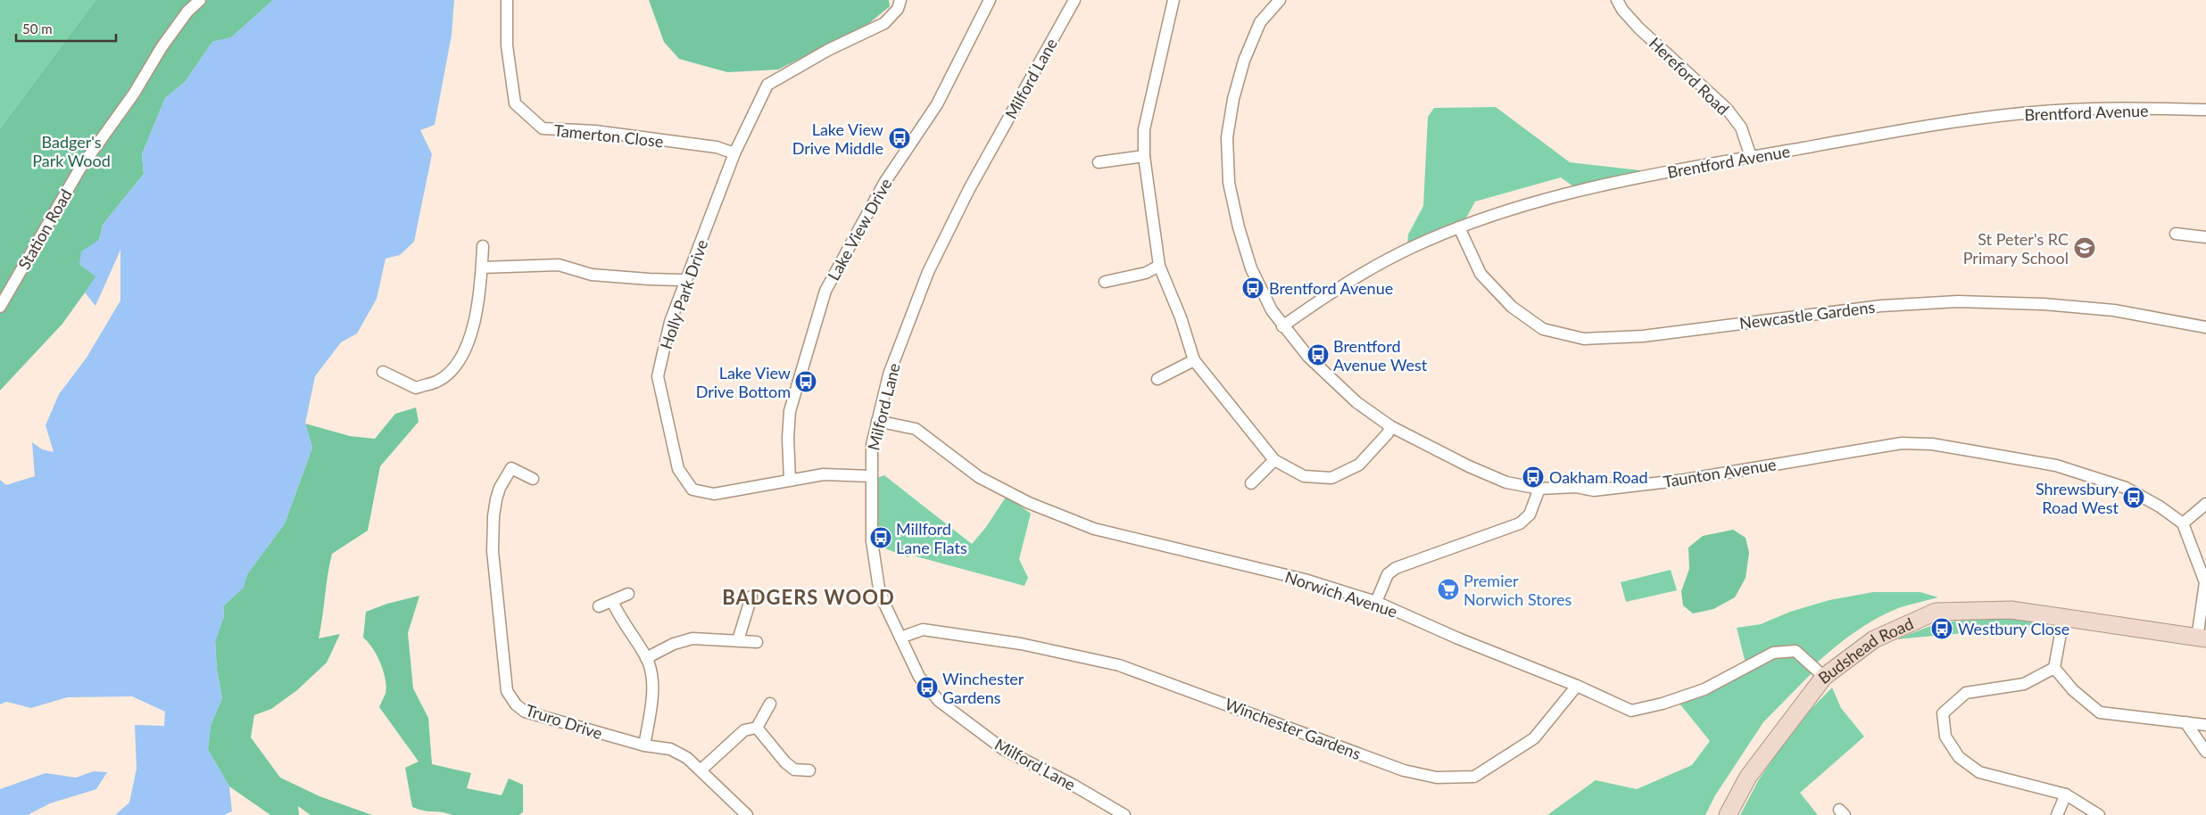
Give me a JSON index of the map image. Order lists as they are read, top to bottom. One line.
{"streets":{"street":["Hereford Road","Milford Lane","Brentford Avenue","Tamerton Close","Station Road","Lake View Drive","Holly Park Drive","Newcastle Gardens","Taunton Avenue","Norwich Avenue","Budshead Road","Truro Drive","Winchester Gardens"]},"crossings":[["Hereford Road","Brentford Avenue"],["Milford Lane","Holly Park Drive"],["Milford Lane","Norwich Avenue"],["Milford Lane","Winchester Gardens"],["Brentford Avenue","Newcastle Gardens"],["Brentford Avenue","Taunton Avenue"],["Tamerton Close","Holly Park Drive"],["Lake View Drive","Holly Park Drive"],["Norwich Avenue","Budshead Road"],["Norwich Avenue","Winchester Gardens"]],"districts":["BADGERS WOOD"],"parks":["Badger's Park Wood"],"places":{"bus stop":["Lake View Drive Middle","Brentford Avenue","Brentford Avenue West","Lake View Drive Bottom","Oakham Road","Shrewsbury Road West","Millford Lane Flats","Westbury Close","Winchester Gardens"],"school or university":["St Peter's RC Primary School"],"supermarket":["Premier Norwich Stores"]},"scale_bar":"50 m"}
